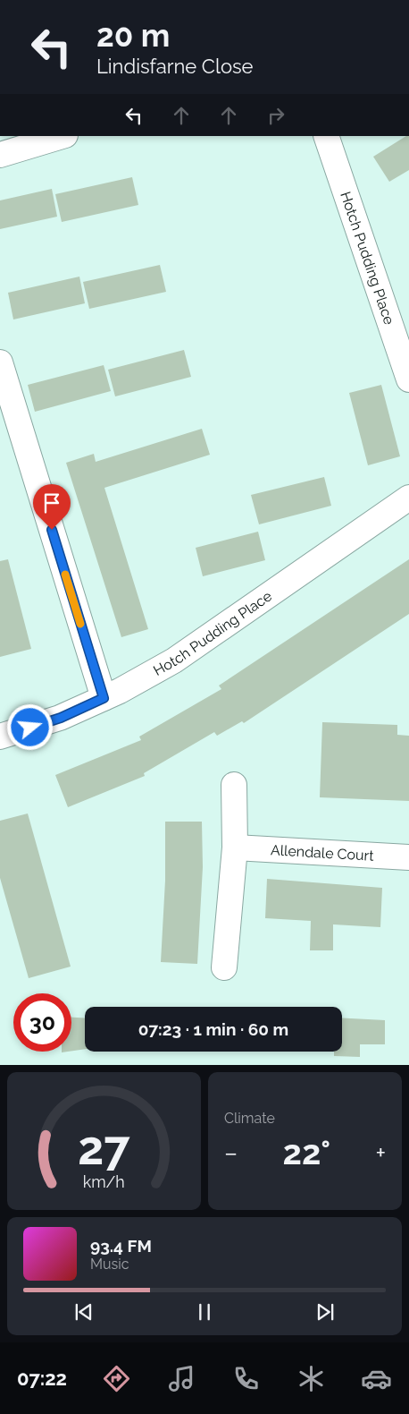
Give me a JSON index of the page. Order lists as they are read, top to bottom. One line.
{"streets":{"street":["Hotch Pudding Place","Allendale Court"]},"page":{"turn":["20 m","Lindisfarne Close"],"limit":"30","trip":"07:23 · 1 min · 60 m","tile":"Climate","heat":["−","22°","+"],"song":["93.4 FM","Music"],"tabs":"07:22","gauge":["27","km/h"]}}
